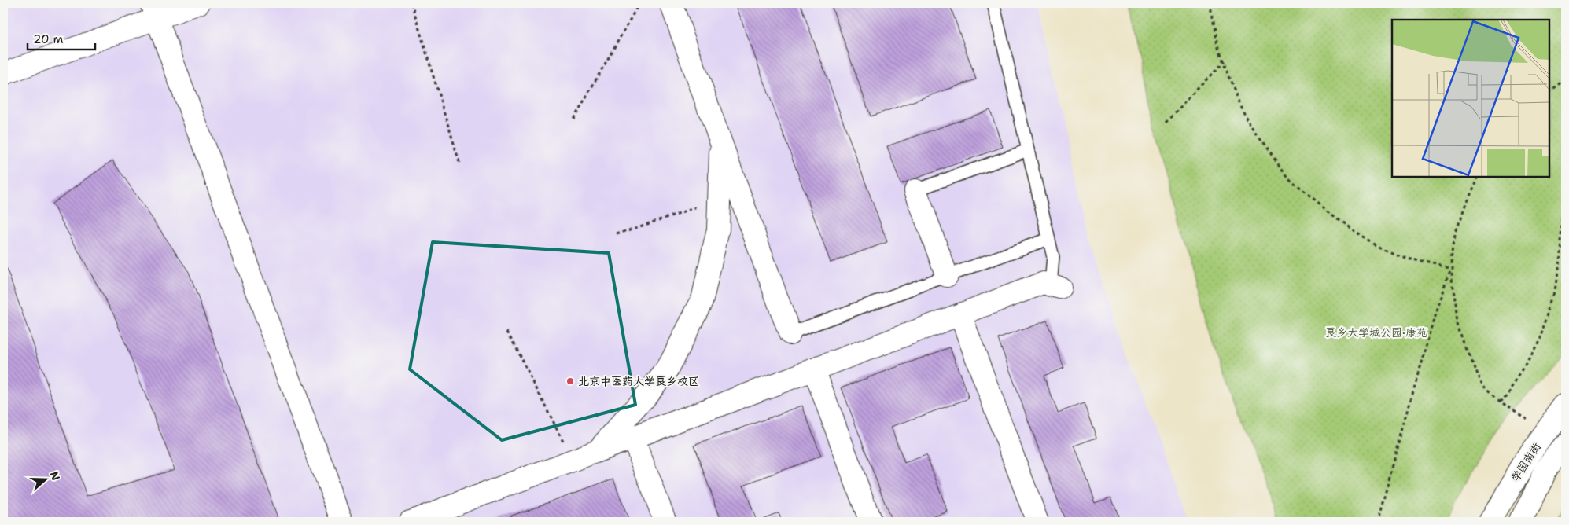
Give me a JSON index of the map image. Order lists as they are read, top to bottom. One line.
{"streets":{"street":["学园南街"]},"parks":["良乡大学城公园·康苑"],"places":["北京中医药大学良乡校区"],"scale_bar":"20 m","north":"right"}
